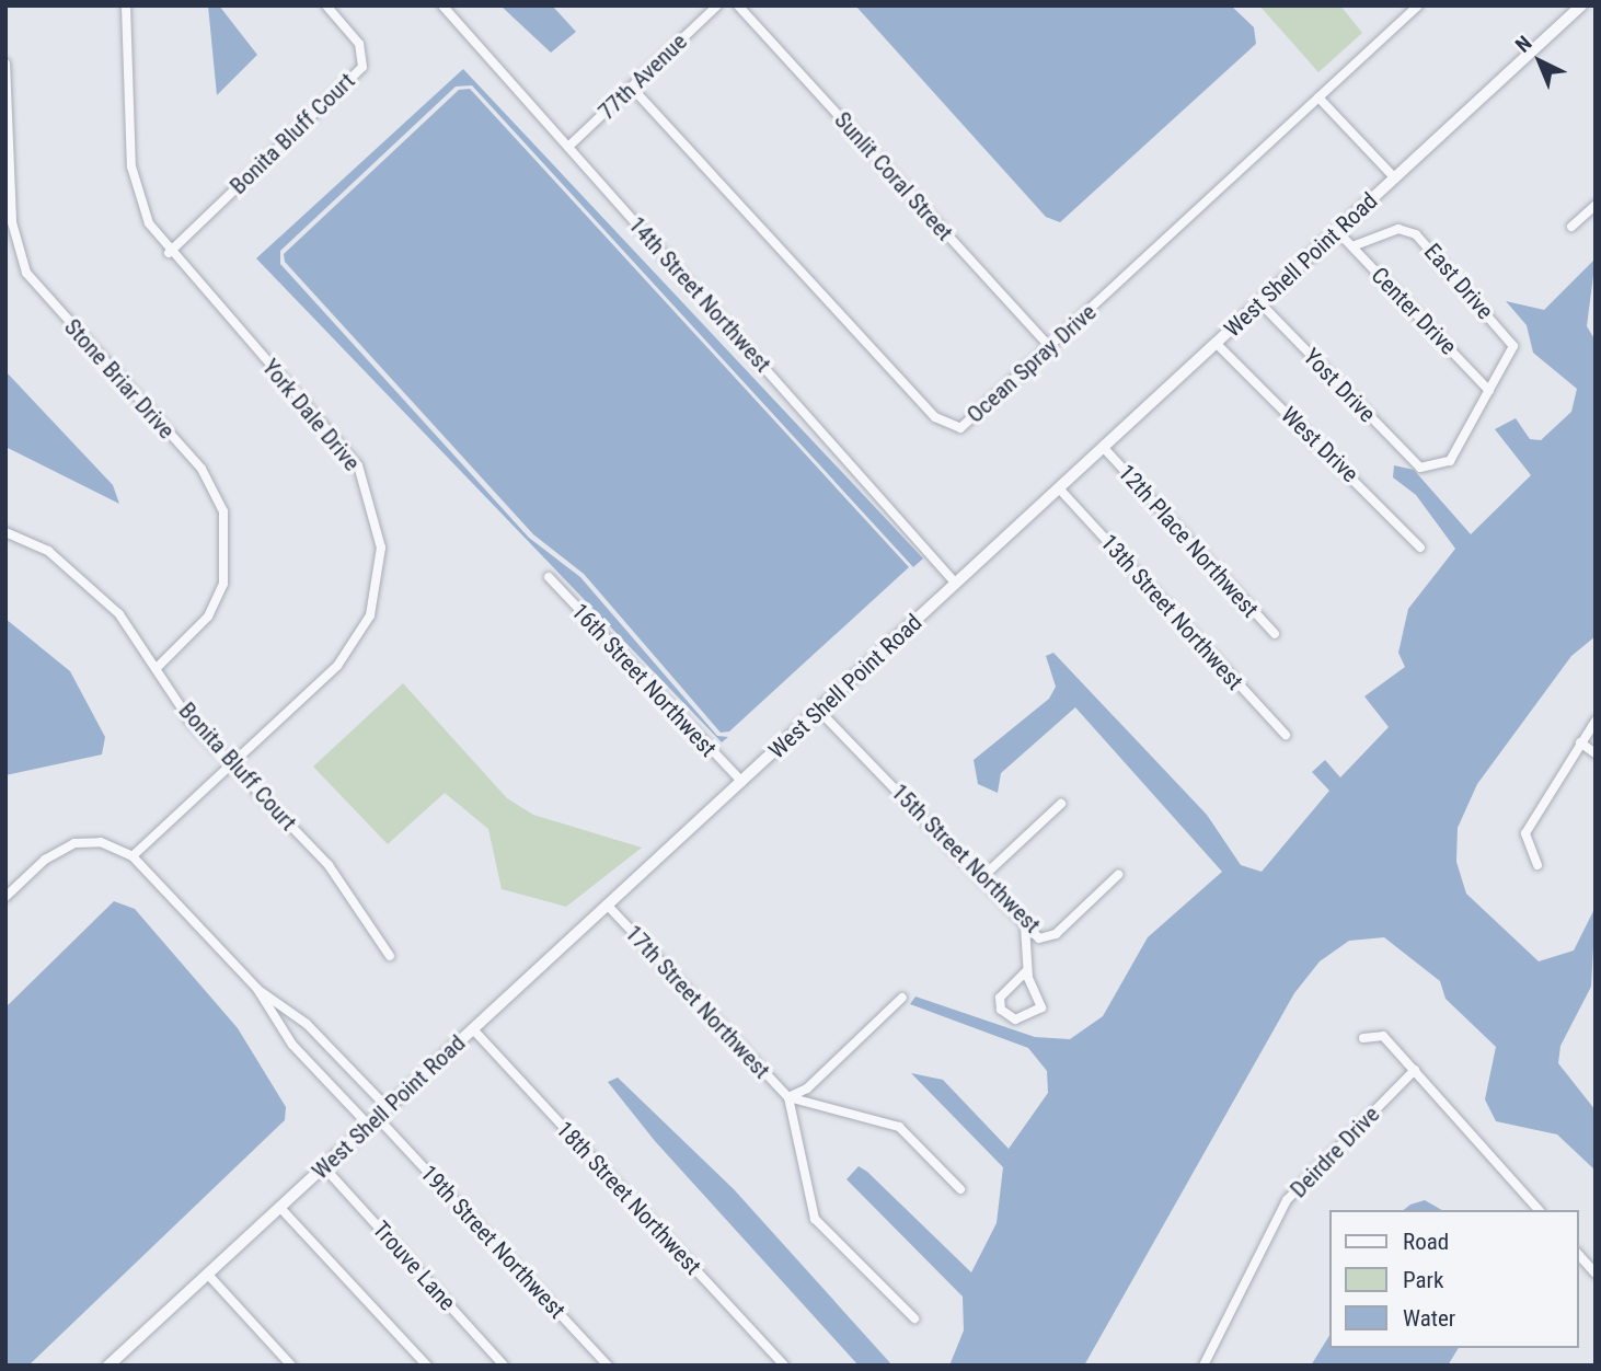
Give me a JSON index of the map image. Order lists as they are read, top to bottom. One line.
{"streets":{"street":["77th Avenue","Bonita Bluff Court","Sunlit Coral Street","West Shell Point Road","East Drive","14th Street Northwest","Center Drive","Ocean Spray Drive","Stone Briar Drive","Yost Drive","York Dale Drive","West Drive","12th Place Northwest","13th Street Northwest","16th Street Northwest","15th Street Northwest","17th Street Northwest","Deirdre Drive","18th Street Northwest","19th Street Northwest","Trouve Lane"]},"crossings":[["77th Avenue","14th Street Northwest"],["77th Avenue","Ocean Spray Drive"],["Bonita Bluff Court","Stone Briar Drive"],["Bonita Bluff Court","York Dale Drive"],["Sunlit Coral Street","Ocean Spray Drive"],["West Shell Point Road","14th Street Northwest"],["West Shell Point Road","Center Drive"],["West Shell Point Road","Yost Drive"],["West Shell Point Road","West Drive"],["West Shell Point Road","12th Place Northwest"],["West Shell Point Road","13th Street Northwest"],["West Shell Point Road","16th Street Northwest"],["West Shell Point Road","15th Street Northwest"],["West Shell Point Road","17th Street Northwest"],["West Shell Point Road","18th Street Northwest"],["West Shell Point Road","19th Street Northwest"],["West Shell Point Road","Trouve Lane"],["East Drive","Center Drive"],["East Drive","Yost Drive"],["Center Drive","Yost Drive"]],"legend":["Road","Park","Water"],"north":"top left"}
